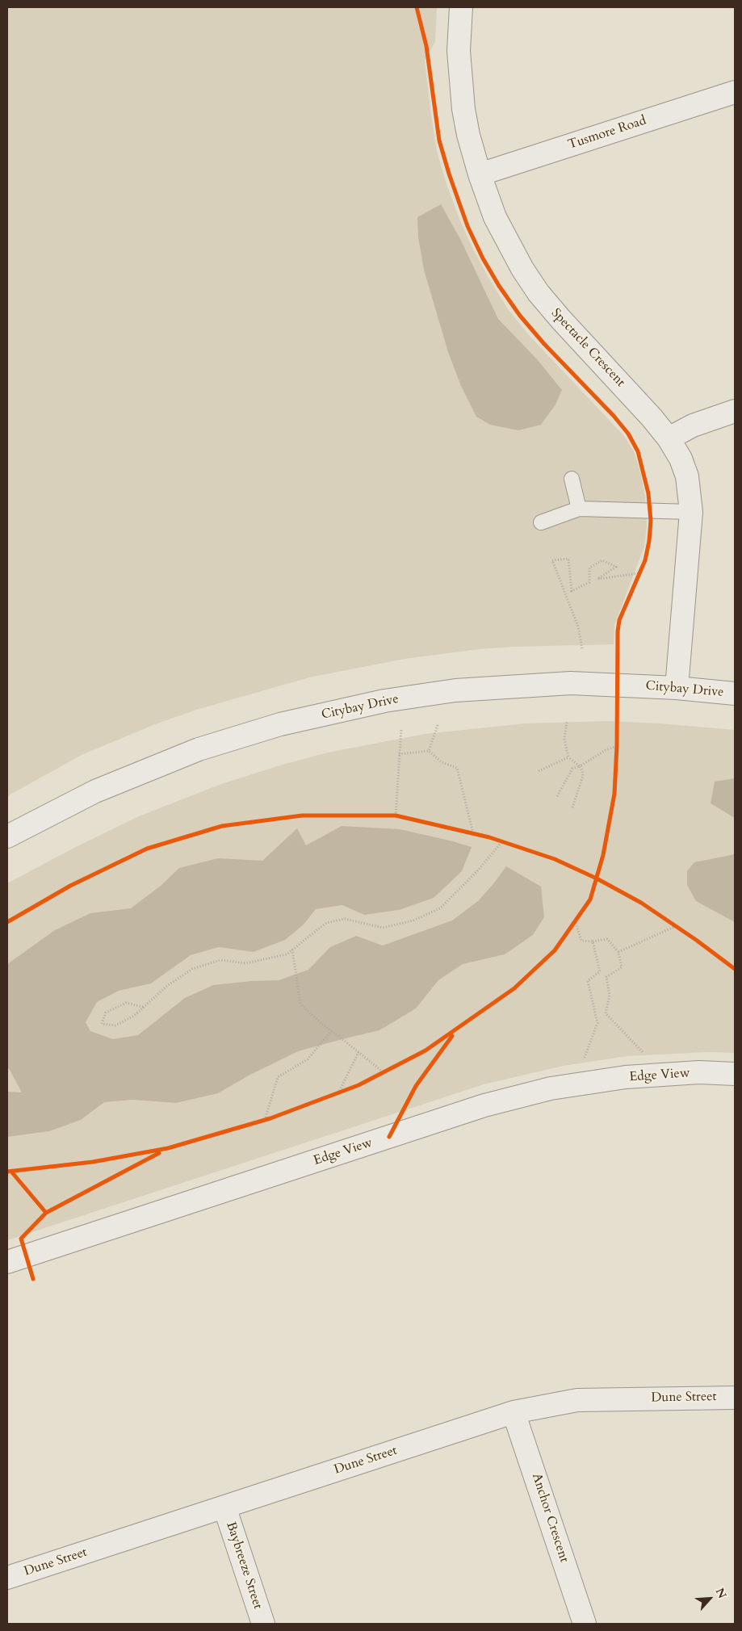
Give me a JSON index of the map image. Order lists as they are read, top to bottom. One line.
{"streets":{"street":["Tusmore Road","Spectacle Crescent","Citybay Drive","Edge View","Dune Street","Anchor Crescent","Baybreeze Street"]},"crossings":[["Tusmore Road","Spectacle Crescent"],["Spectacle Crescent","Citybay Drive"],["Dune Street","Anchor Crescent"],["Dune Street","Baybreeze Street"]],"north":"top right"}
